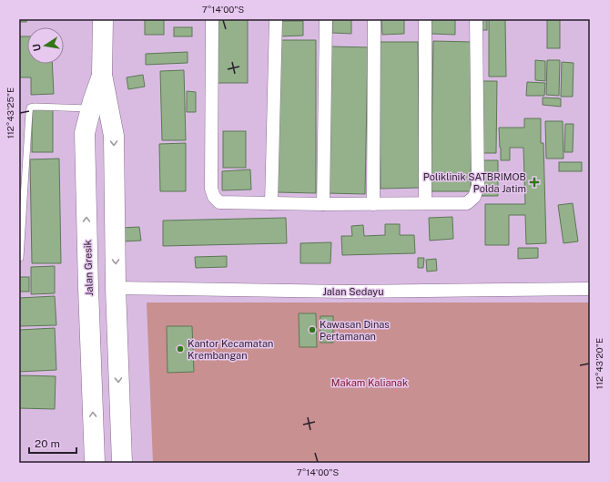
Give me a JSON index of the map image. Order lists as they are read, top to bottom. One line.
{"streets":{"highway":["Jalan Gresik"],"street":["Jalan Sedayu"]},"crossings":[["Jalan Gresik","Jalan Sedayu"]],"parks":["Makam Kalianak"],"places":{"health":["Poliklinik SATBRIMOB Polda Jatim"],"other":["Kawasan Dinas Pertamanan","Kantor Kecamatan Krembangan"]},"scale_bar":"20 m","north":"left","coordinates":["7°14'00\"S","112°43'25\"E","112°43'20\"E"]}
